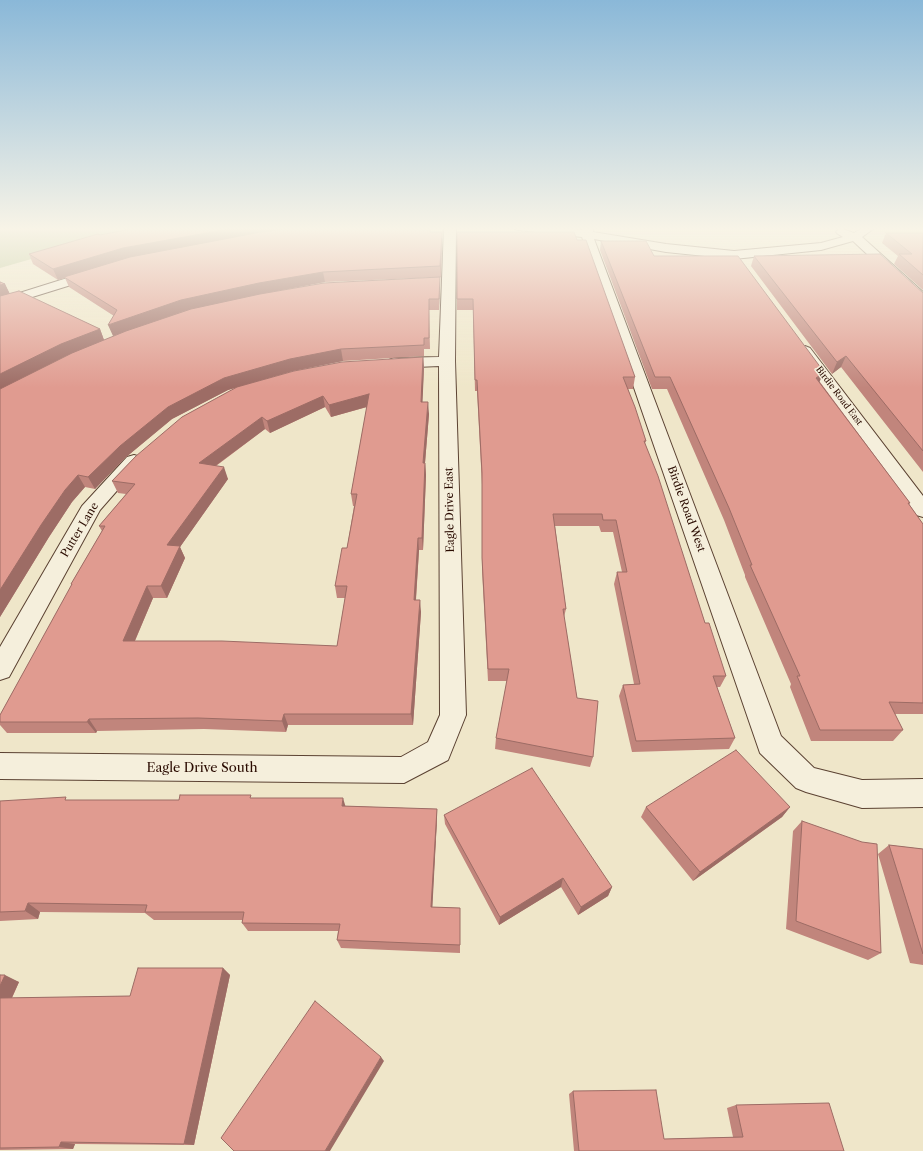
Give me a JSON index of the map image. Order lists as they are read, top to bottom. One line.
{"streets":{"street":["Birdie Road East","Birdie Road West","Eagle Drive East","Putter Lane","Eagle Drive South"]},"crossings":[["Eagle Drive East","Eagle Drive South"]]}
